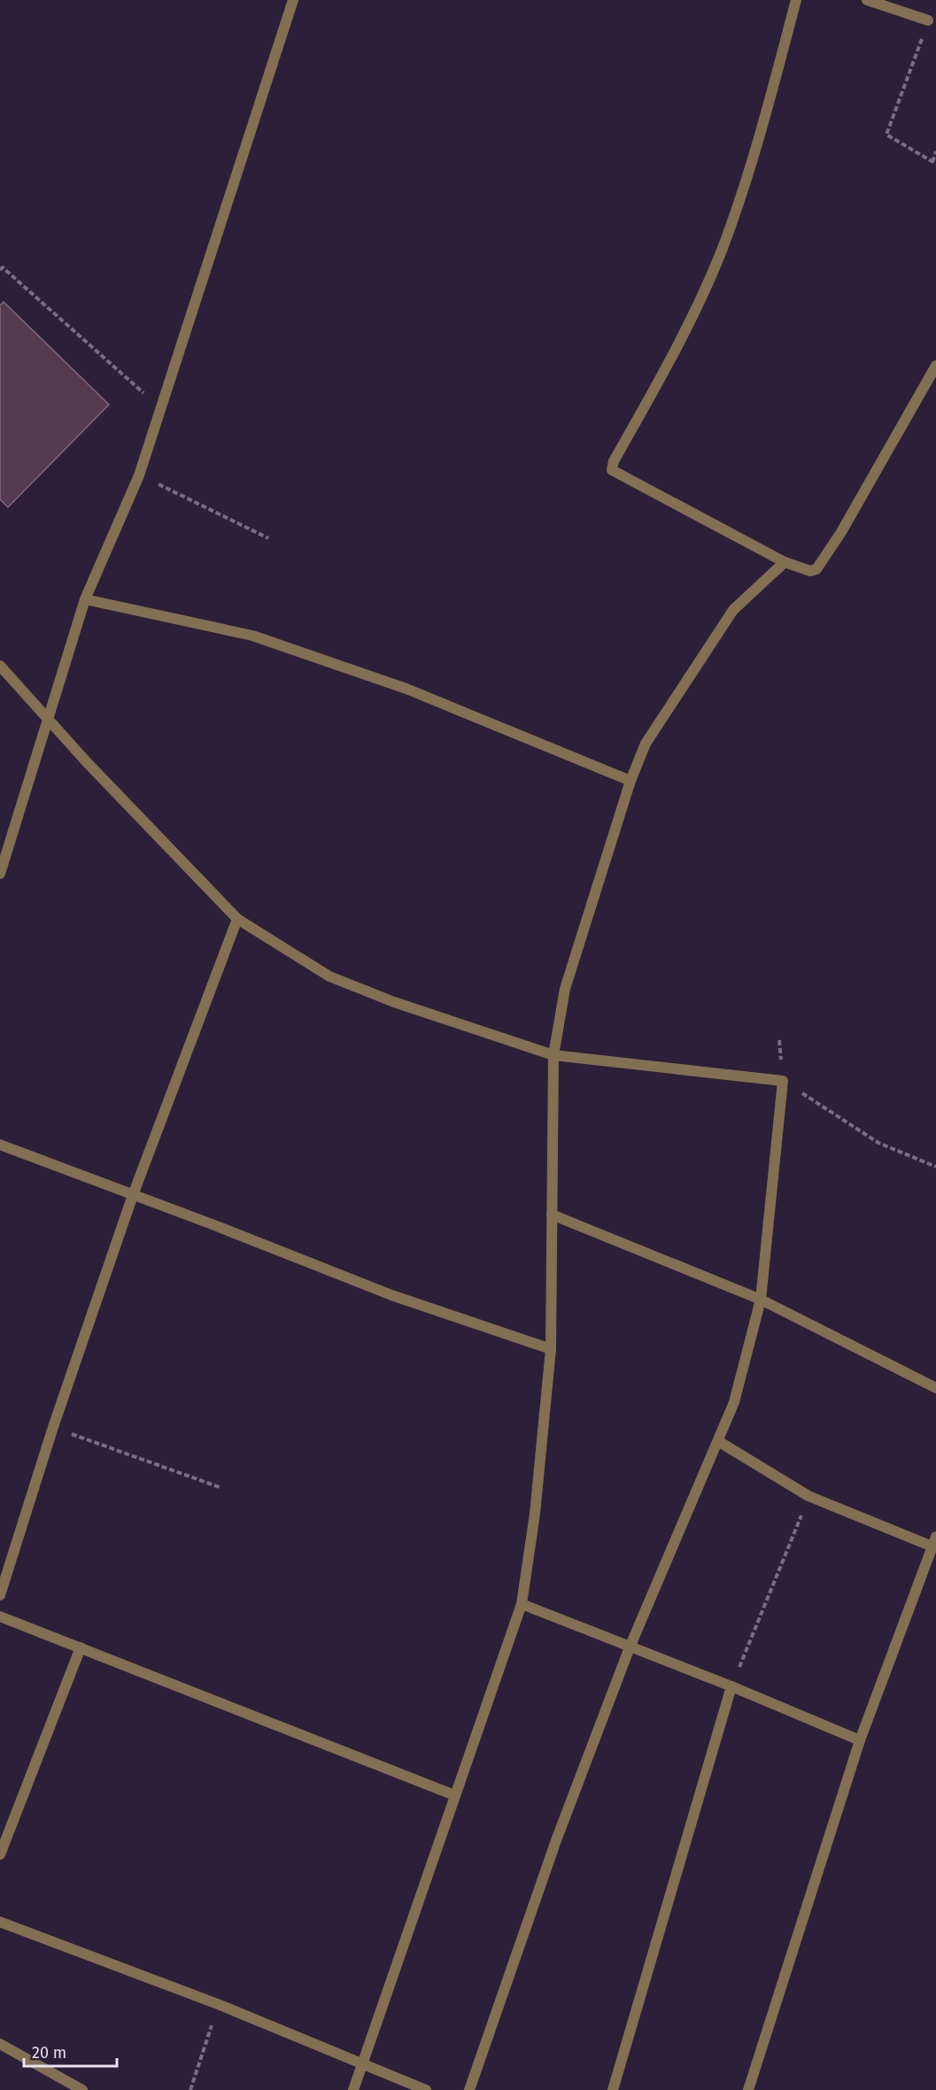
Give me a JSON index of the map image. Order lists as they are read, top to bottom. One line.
{"scale_bar":"20 m"}
